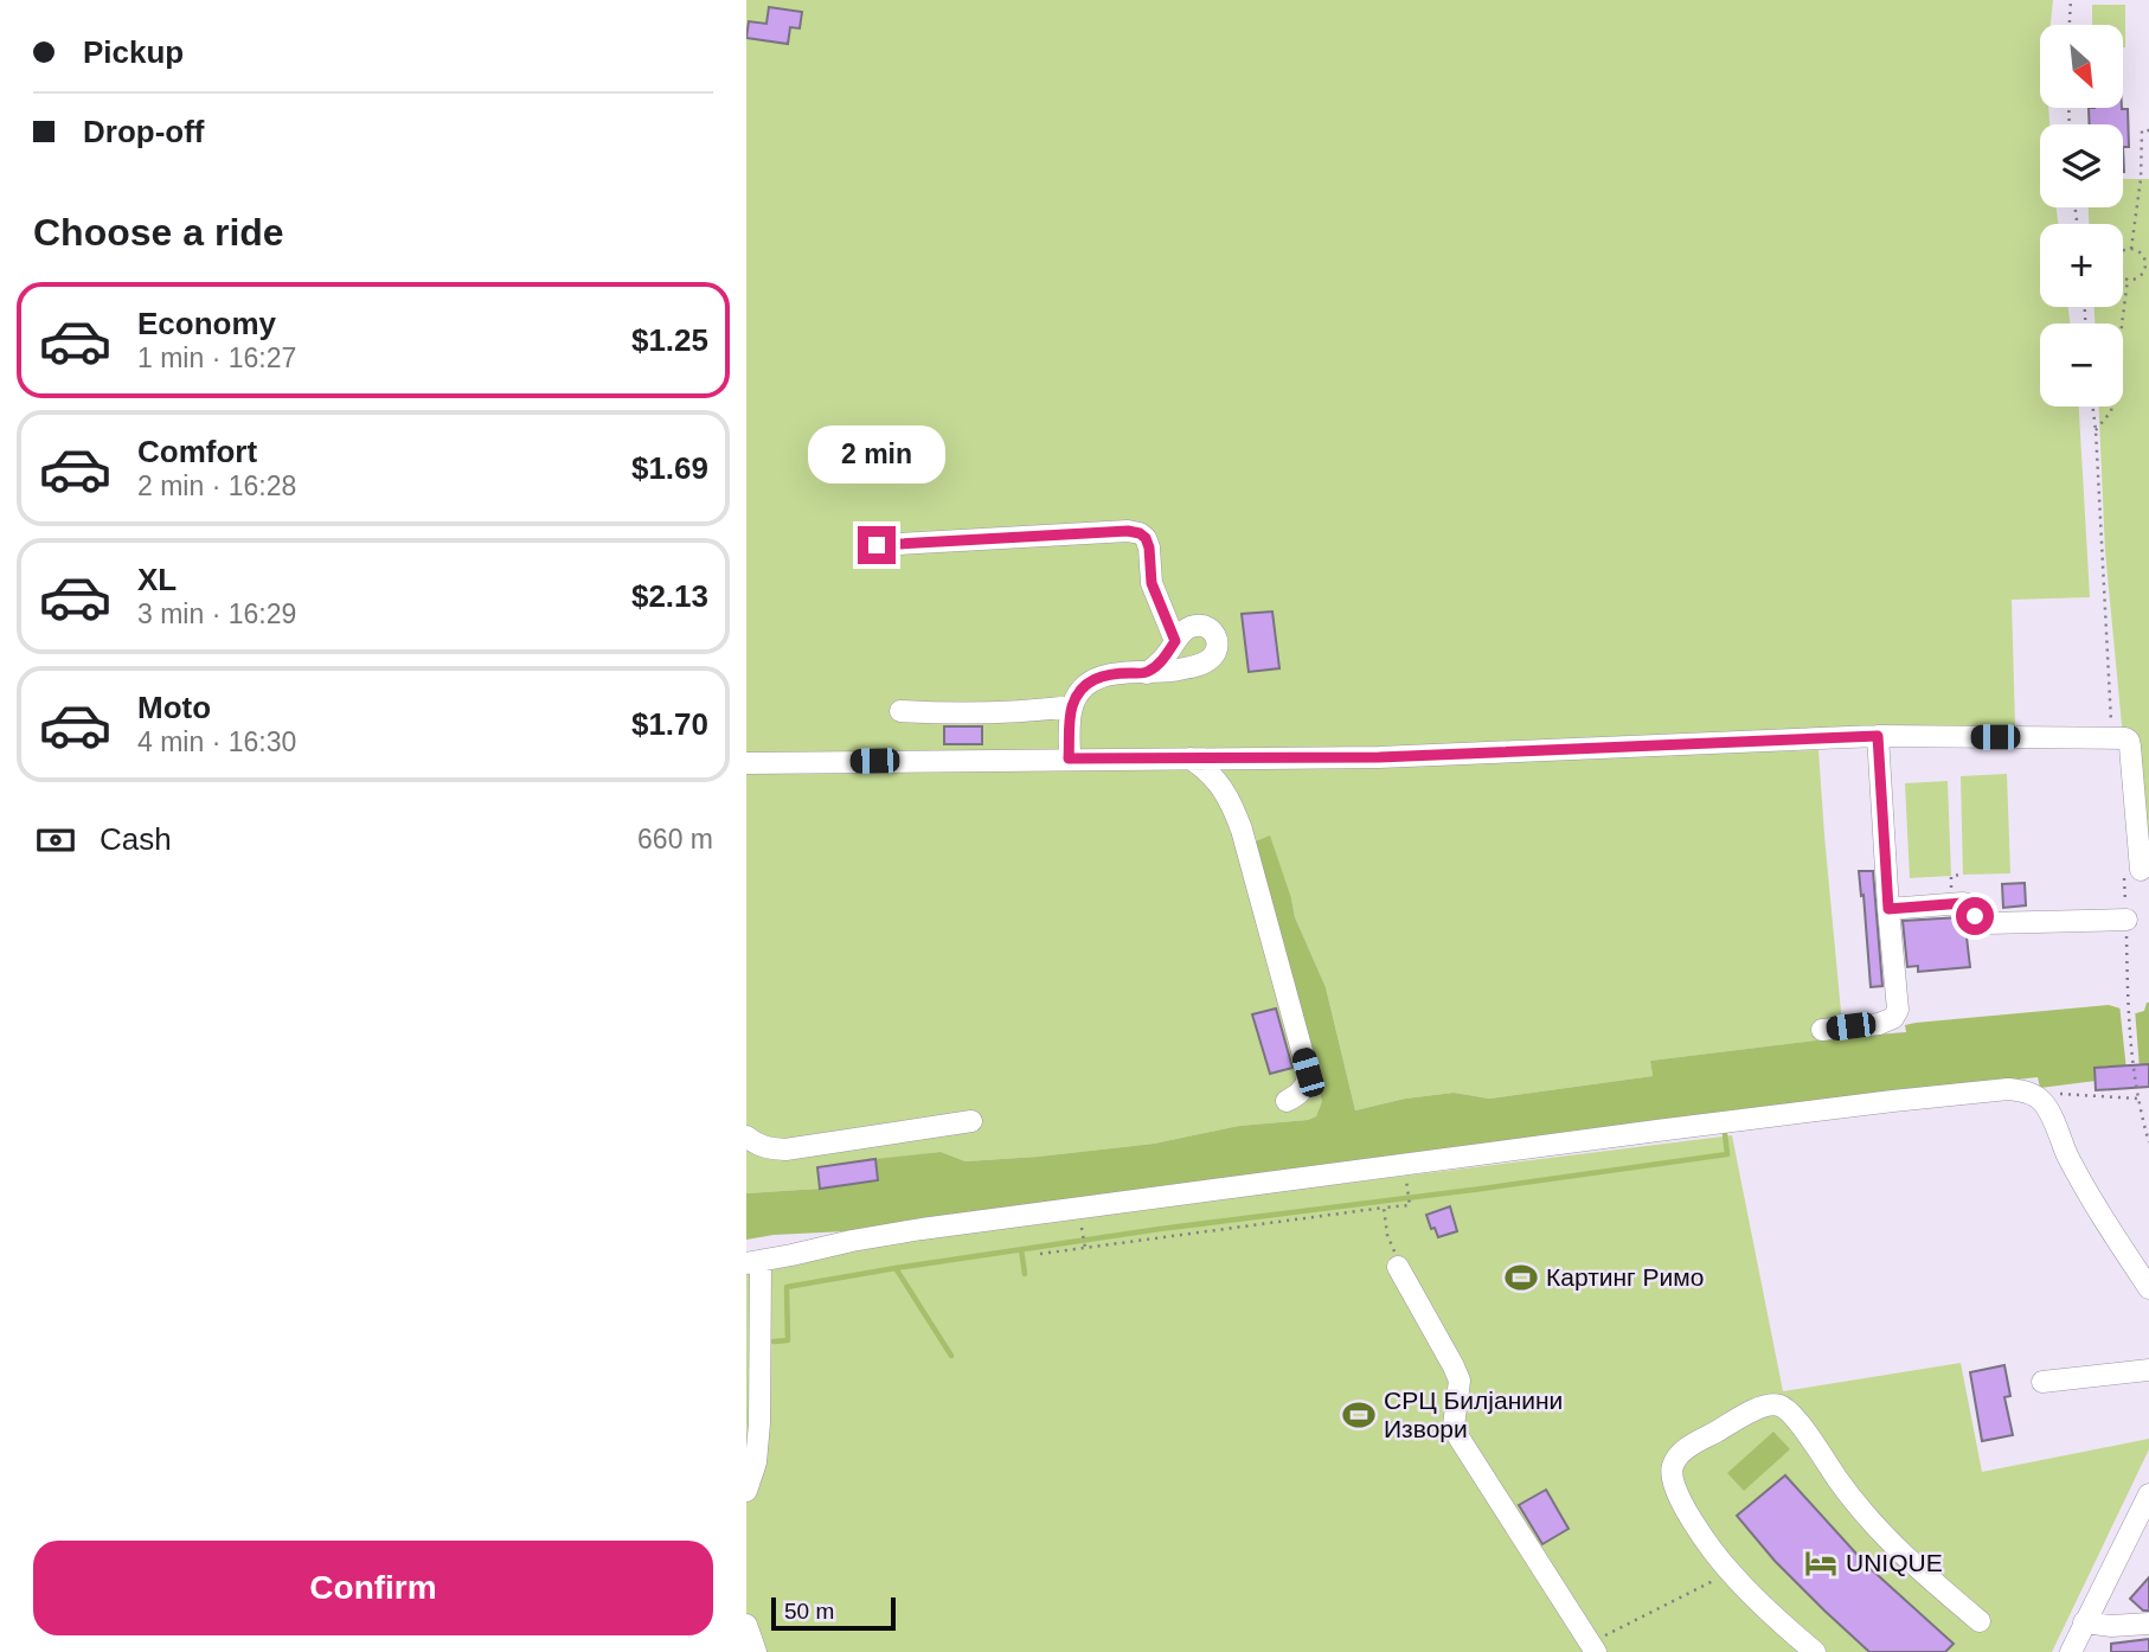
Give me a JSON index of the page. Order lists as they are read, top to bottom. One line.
{"places":{"sports":["Картинг Римо","СРЦ Билјанини Извори"],"hotel":["UNIQUE"]},"scale_bar":"50 m","north":"bottom right","page":{"banner":["Pickup","Drop-off"],"map_buttons":["+","−"],"heading":"Choose a ride","list":[{"name":"Economy","note":"1 min · 16:27","value":"$1.25"},{"name":"Comfort","note":"2 min · 16:28","value":"$1.69"},{"name":"XL","note":"3 min · 16:29","value":"$2.13"},{"name":"Moto","note":"4 min · 16:30","value":"$1.70"}],"bubble":"2 min","pay":["Cash","660 m"],"buttons":"Confirm","scale":"50 m"}}
